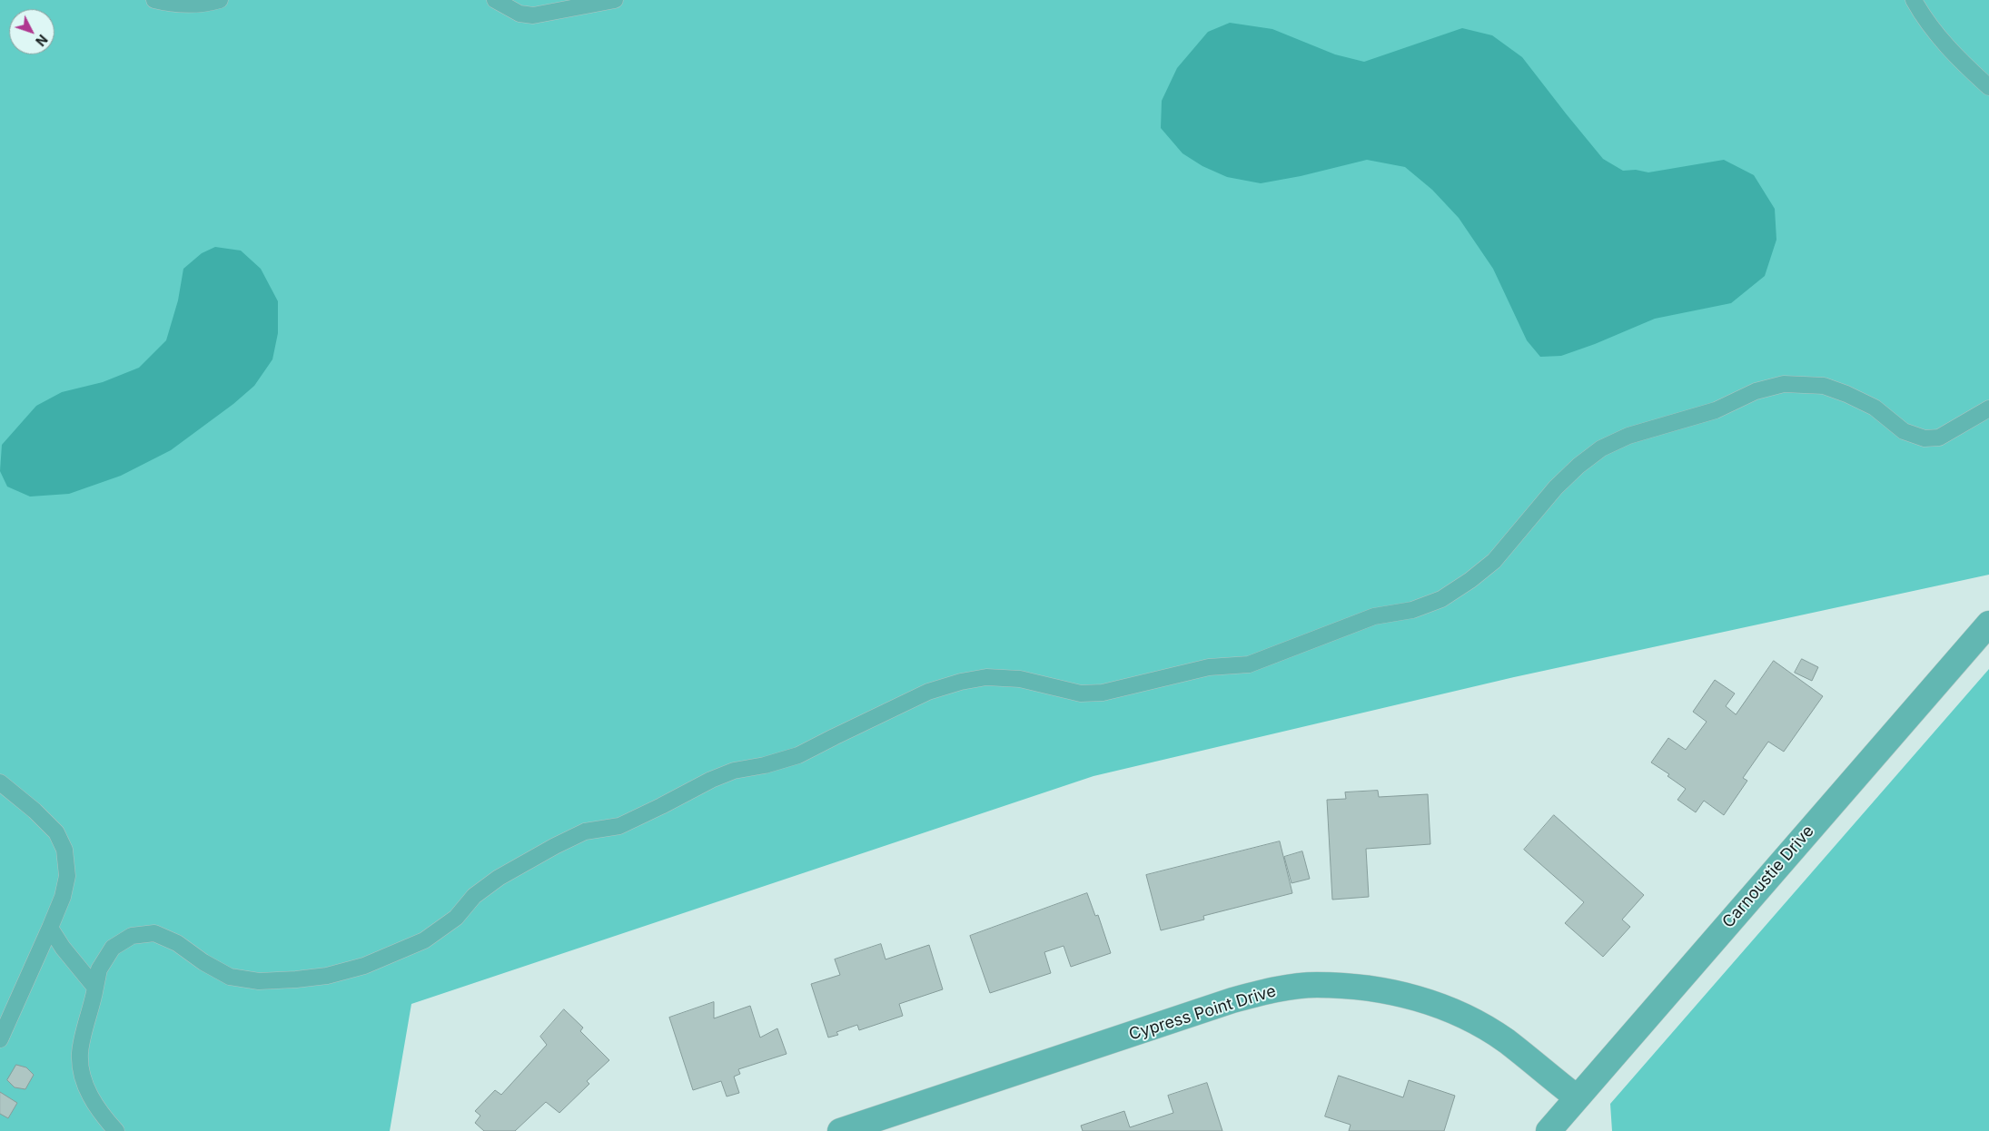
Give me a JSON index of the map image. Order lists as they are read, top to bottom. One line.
{"streets":{"street":["Carnoustie Drive","Cypress Point Drive"]},"crossings":[["Carnoustie Drive","Cypress Point Drive"]],"north":"bottom right"}
